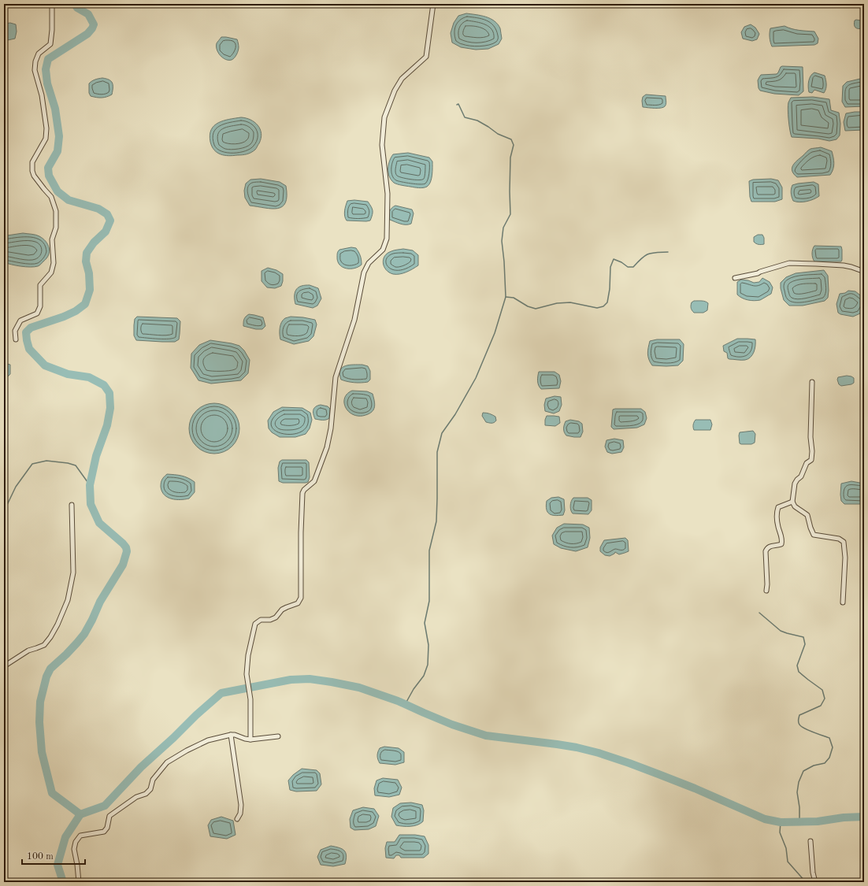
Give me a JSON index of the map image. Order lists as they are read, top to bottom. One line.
{"scale_bar":"100 m"}
